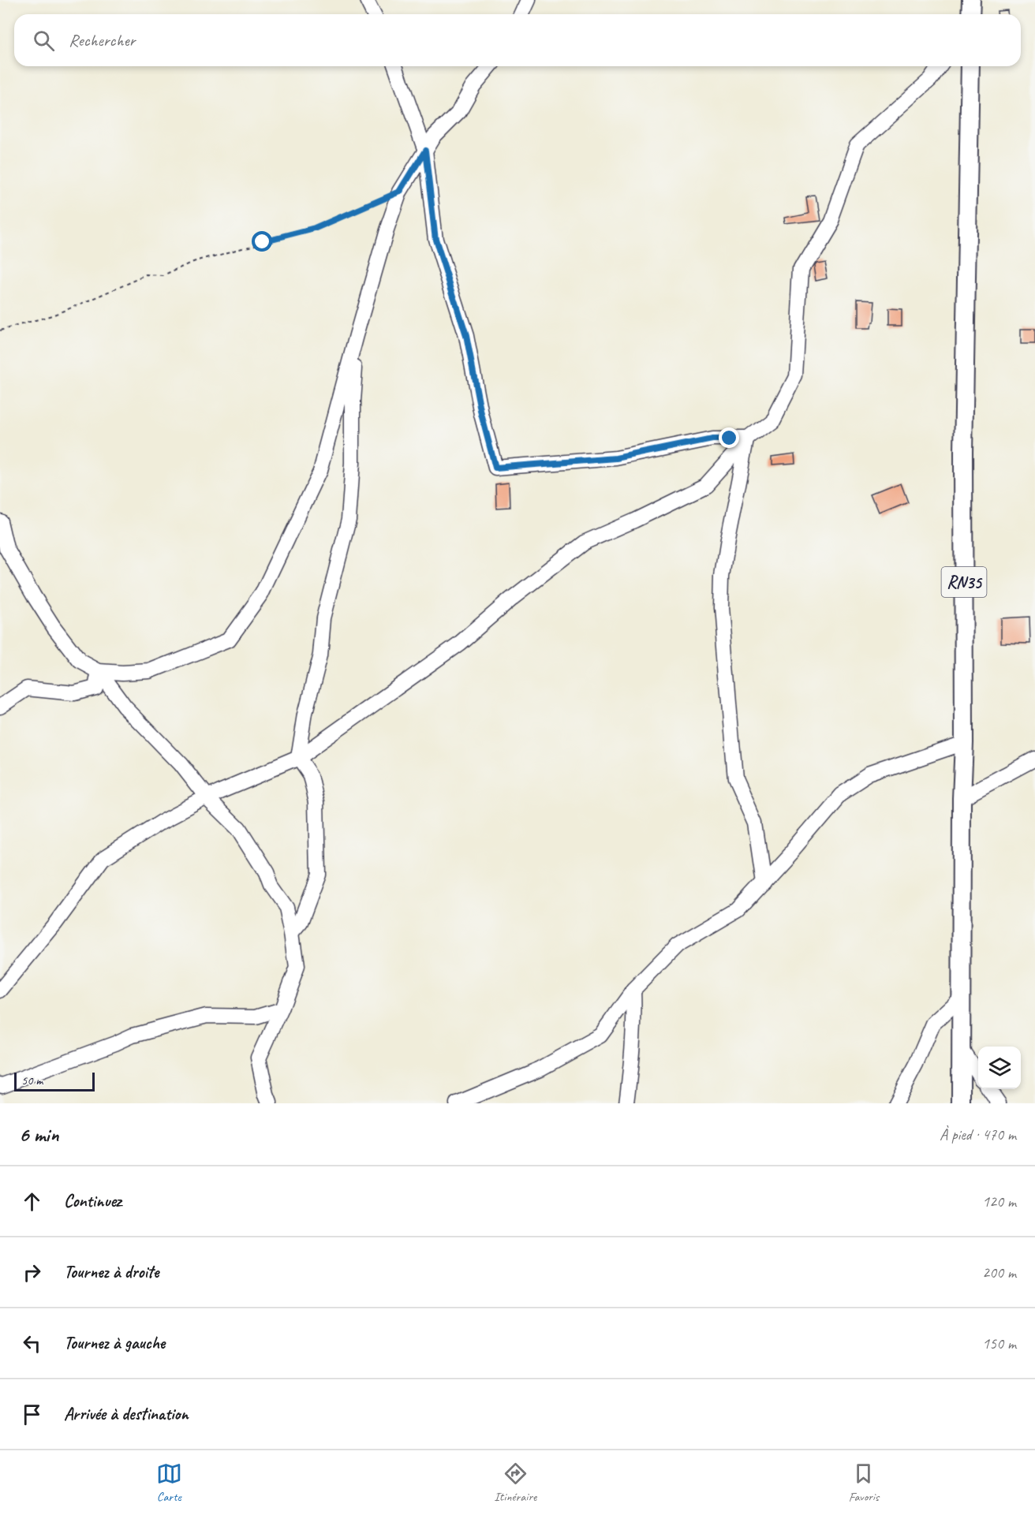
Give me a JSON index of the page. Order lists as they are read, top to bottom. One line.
{"streets":{"main road":["RN35"]},"scale_bar":"50 m","page":{"search":"Rechercher","scale":"50 m","heading":["6 min","À pied · 470 m"],"list":[["Continuez","120 m"],["Tournez à droite","200 m"],["Tournez à gauche","150 m"],"Arrivée à destination"],"nav":["Carte","Itinéraire","Favoris"]}}
